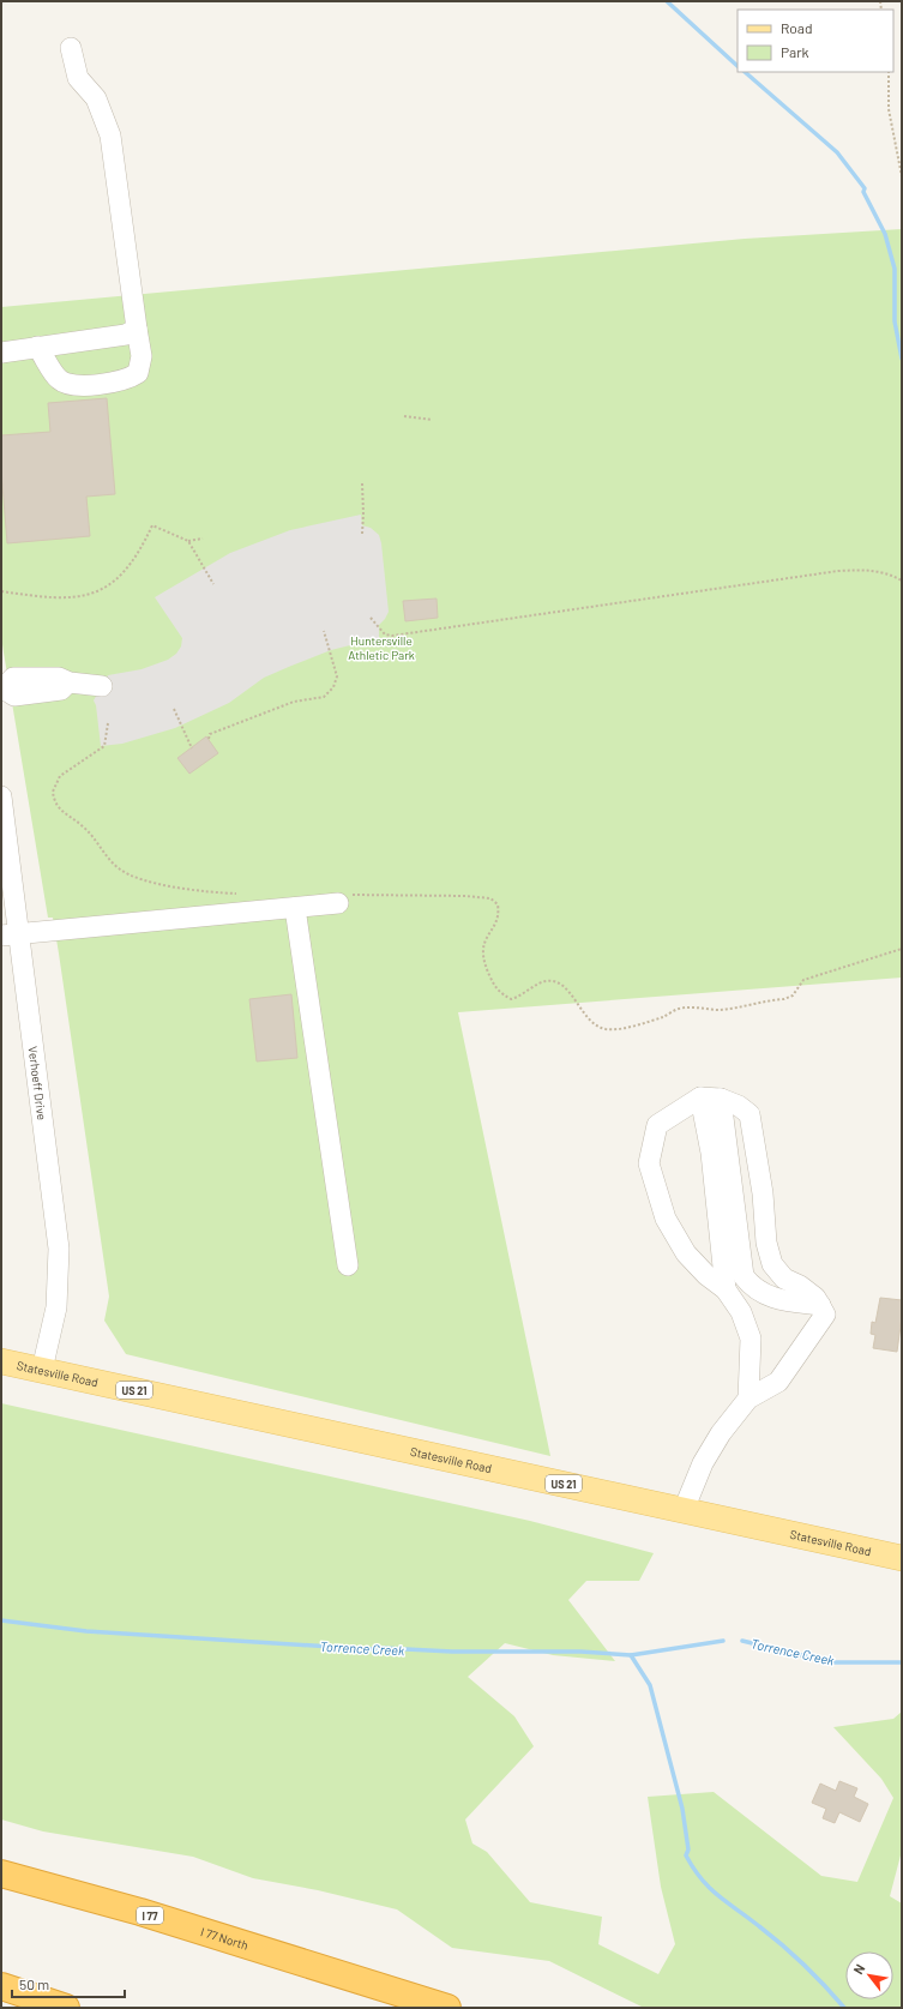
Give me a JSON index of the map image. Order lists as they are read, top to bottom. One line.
{"streets":{"highway":["I 77","I 77 North"],"main road":["Statesville Road","US 21"],"street":["Verhoeff Drive"]},"crossings":[["Verhoeff Drive","Statesville Road"],["I 77","I 77 North"]],"water":["Torrence Creek"],"parks":["Huntersville Athletic Park"],"legend":["Road","Park"],"scale_bar":"50 m","north":"top left"}
